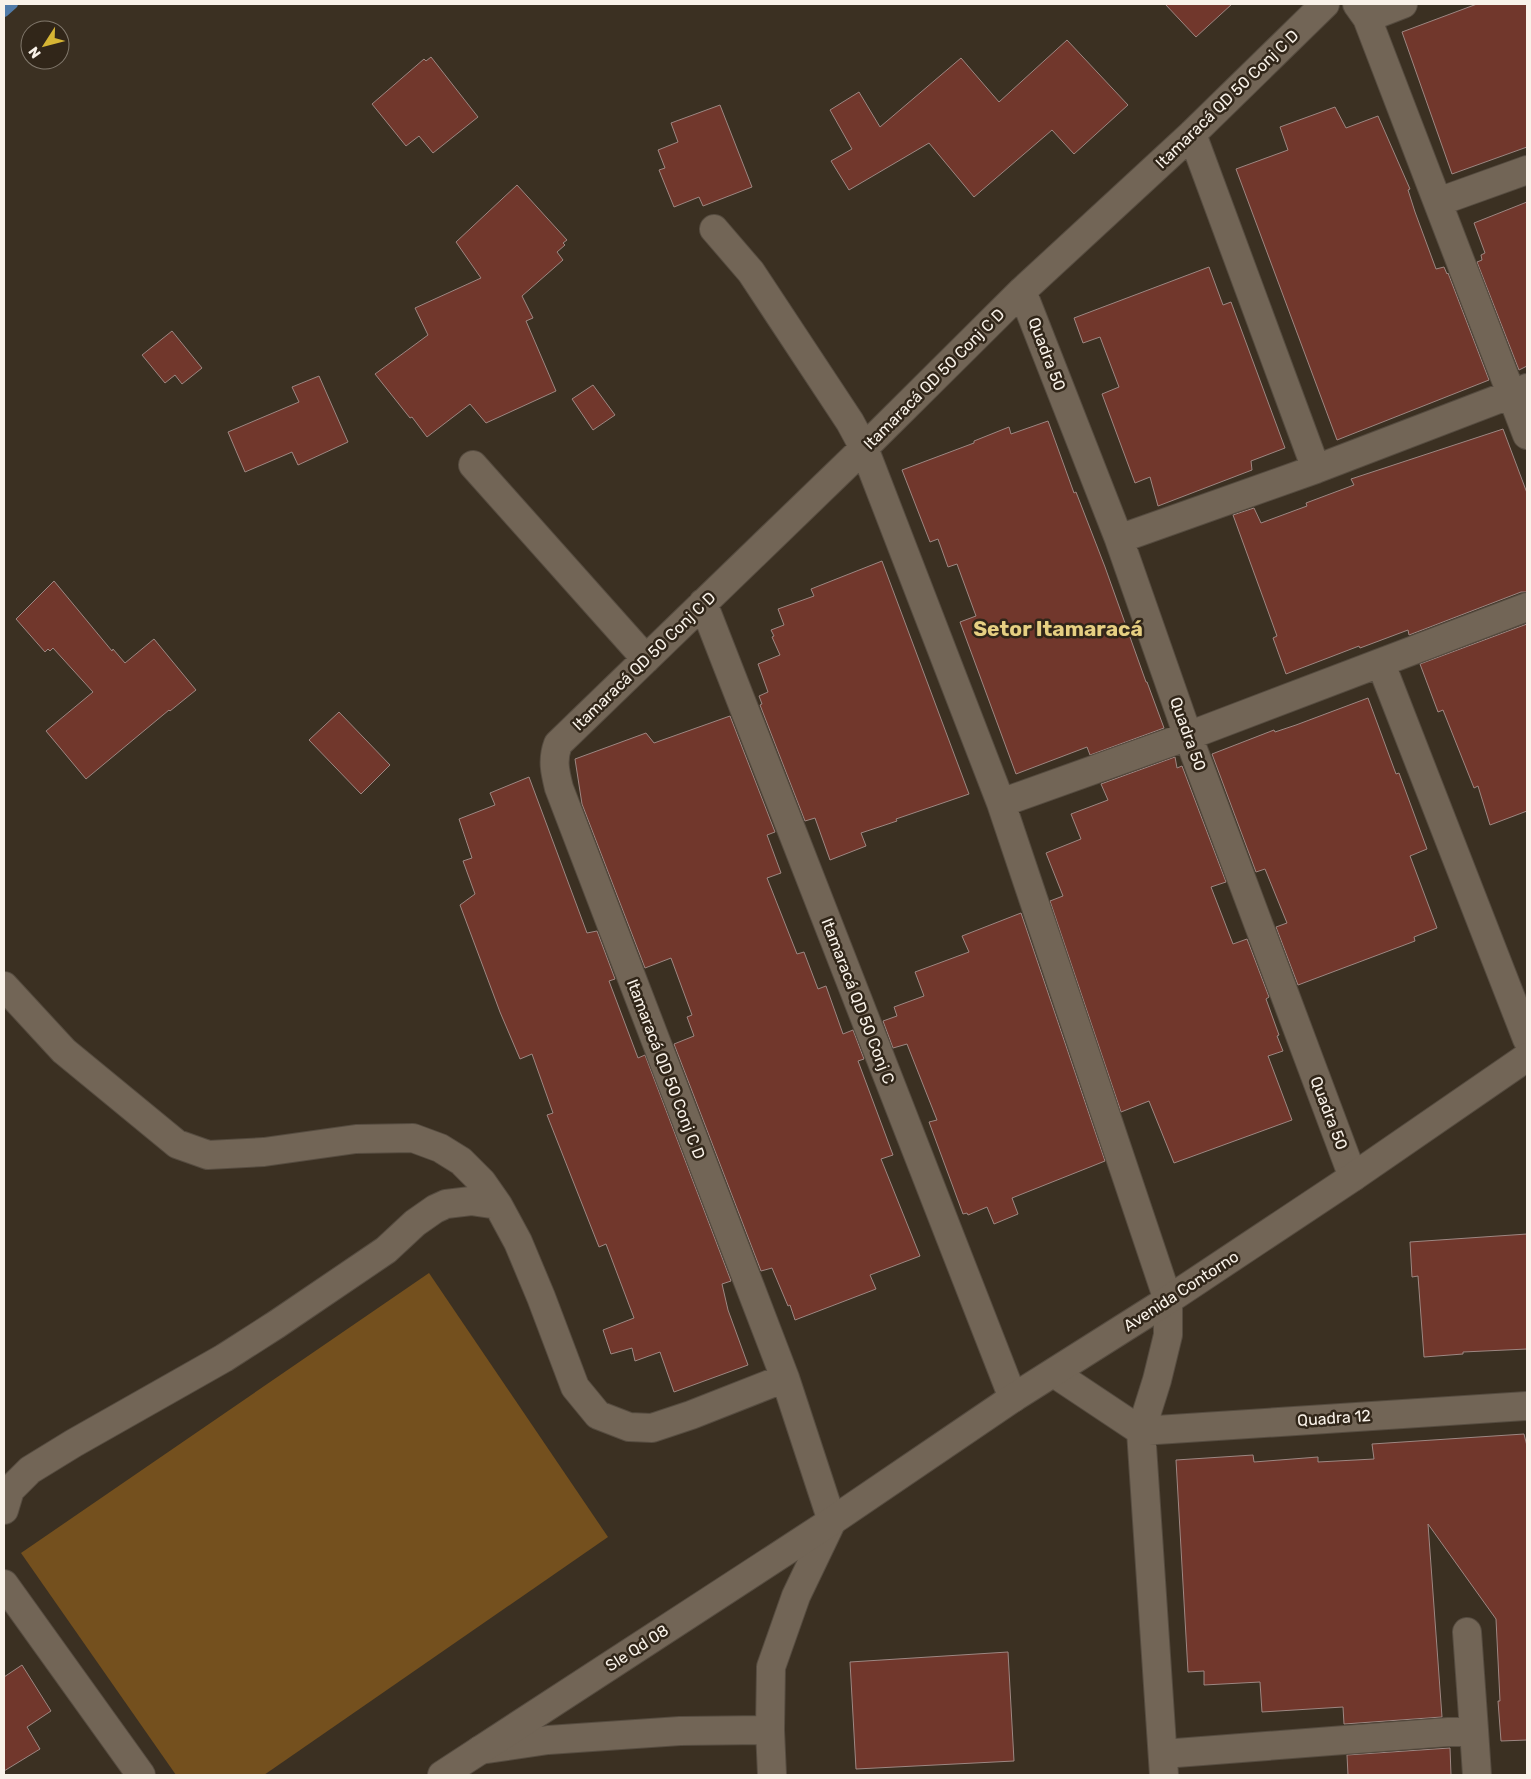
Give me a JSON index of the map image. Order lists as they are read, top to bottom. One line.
{"streets":{"street":["Itamaracá QD 50 Conj C D","Quadra 50","Itamaracá QD 50 Conj C","Avenida Contorno","Quadra 12","Sle Qd 08"]},"crossings":[["Itamaracá QD 50 Conj C D","Quadra 50"],["Itamaracá QD 50 Conj C D","Itamaracá QD 50 Conj C"],["Itamaracá QD 50 Conj C D","Avenida Contorno"],["Itamaracá QD 50 Conj C D","Sle Qd 08"],["Quadra 50","Avenida Contorno"],["Itamaracá QD 50 Conj C","Avenida Contorno"],["Avenida Contorno","Sle Qd 08"]],"districts":["Setor Itamaracá"],"north":"bottom left"}
